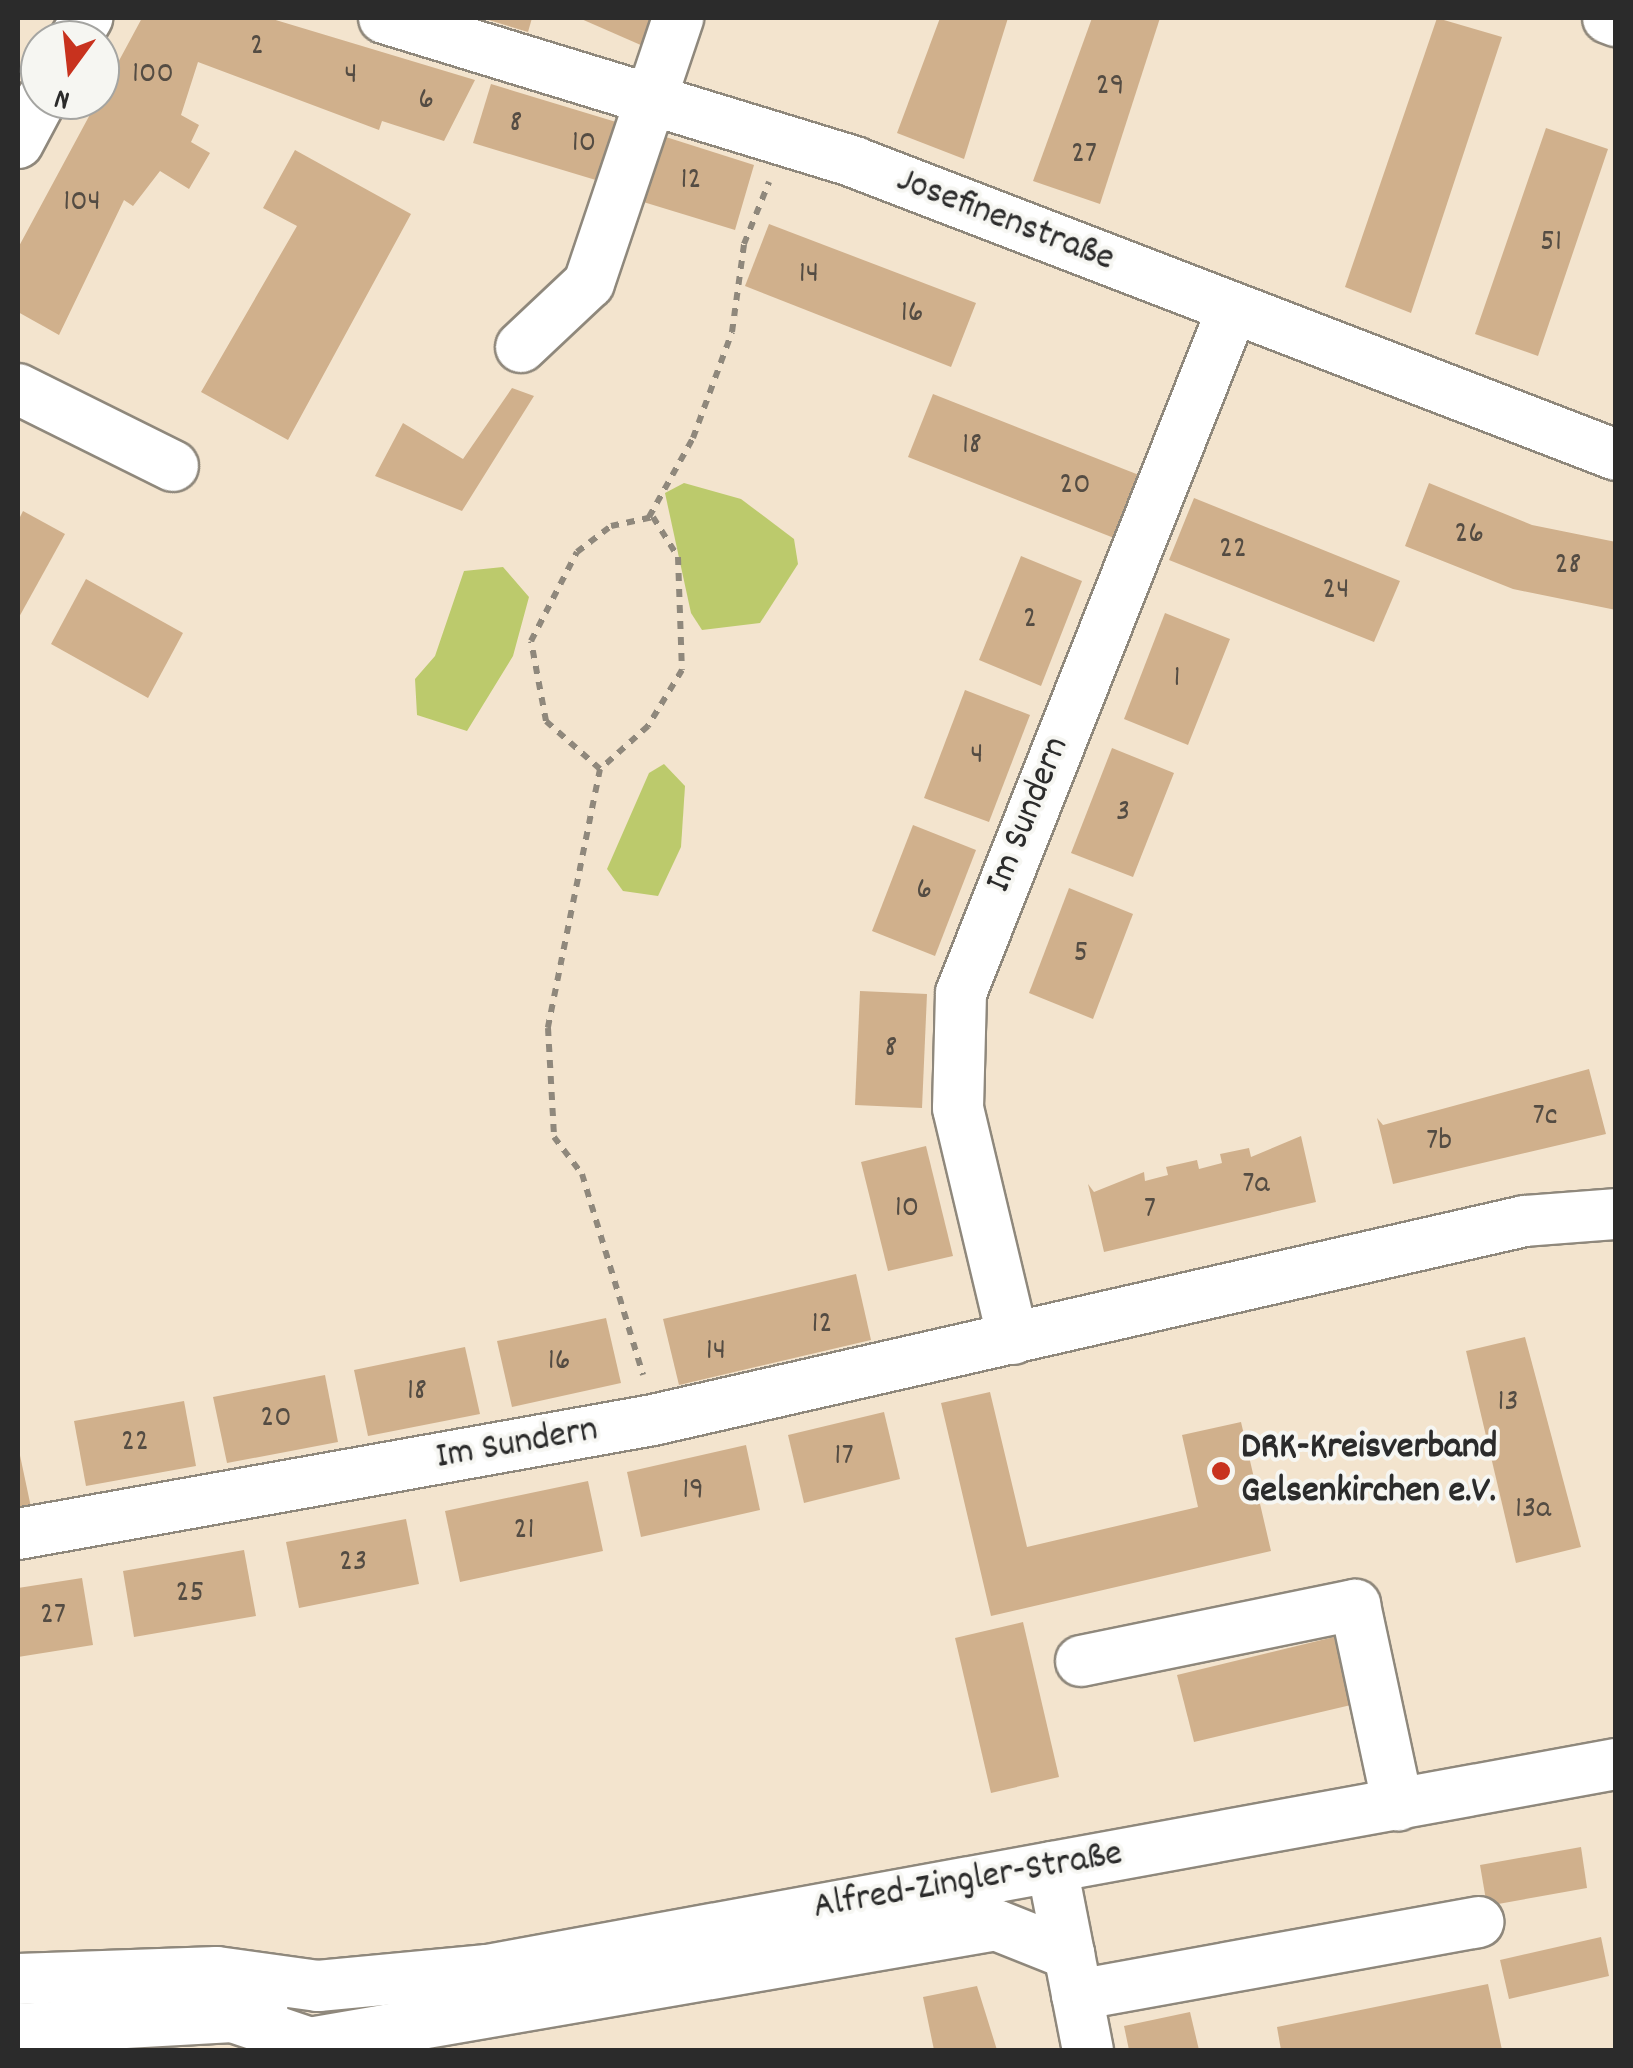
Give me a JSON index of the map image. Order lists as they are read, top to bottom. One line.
{"streets":{"street":["Josefinenstraße","Im Sundern","Alfred-Zingler-Straße"]},"crossings":[["Josefinenstraße","Im Sundern"]],"places":["DRK-Kreisverband Gelsenkirchen e.V."],"house_numbers":["2","100","4","29","6","8","10","27","12","104","51","14","16","18","20","26","22","28","24","2","1","4","3","6","5","8","7c","7b","7a","10","7","12","14","16","18","13","20","22","17","19","13a","21","23","25","27"],"north":"bottom"}
